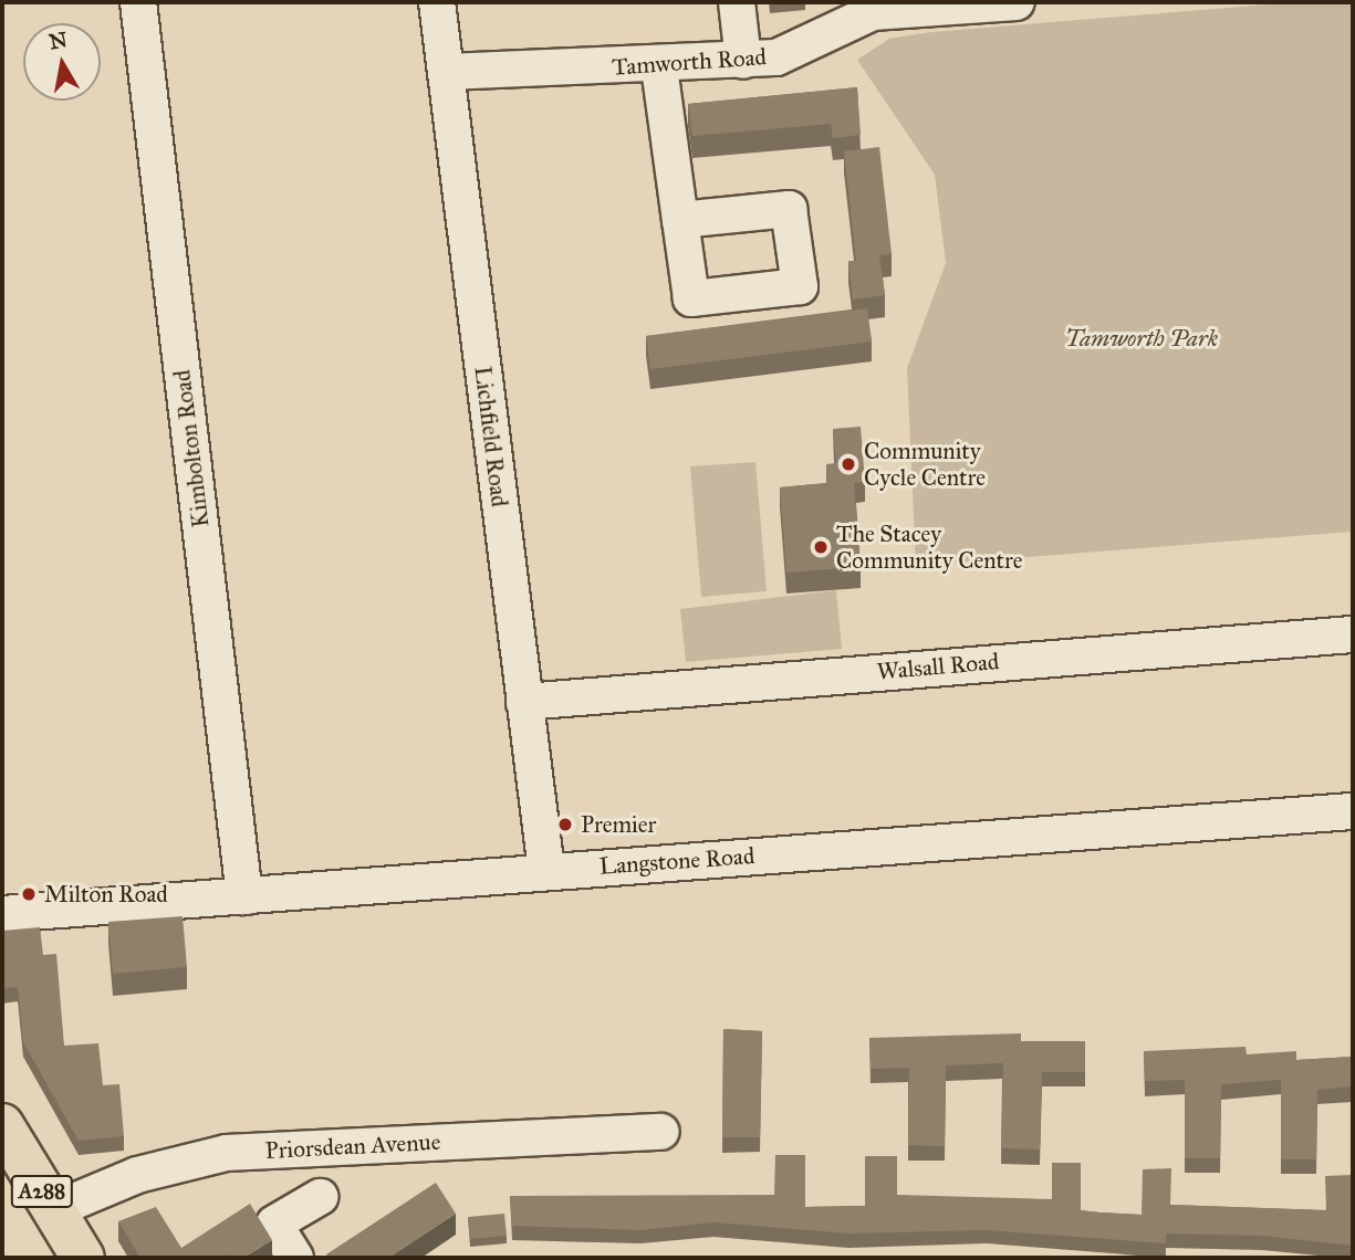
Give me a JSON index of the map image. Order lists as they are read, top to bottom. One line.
{"streets":{"main road":["A288"],"street":["Tamworth Road","Lichfield Road","Kimbolton Road","Walsall Road","Langstone Road","Priorsdean Avenue"]},"crossings":[["Tamworth Road","Lichfield Road"],["Lichfield Road","Walsall Road"],["Lichfield Road","Langstone Road"],["Kimbolton Road","Langstone Road"],["Priorsdean Avenue","A288"]],"parks":["Tamworth Park"],"places":["Community Cycle Centre","The Stacey Community Centre","Premier","Milton Road"],"north":"top"}
